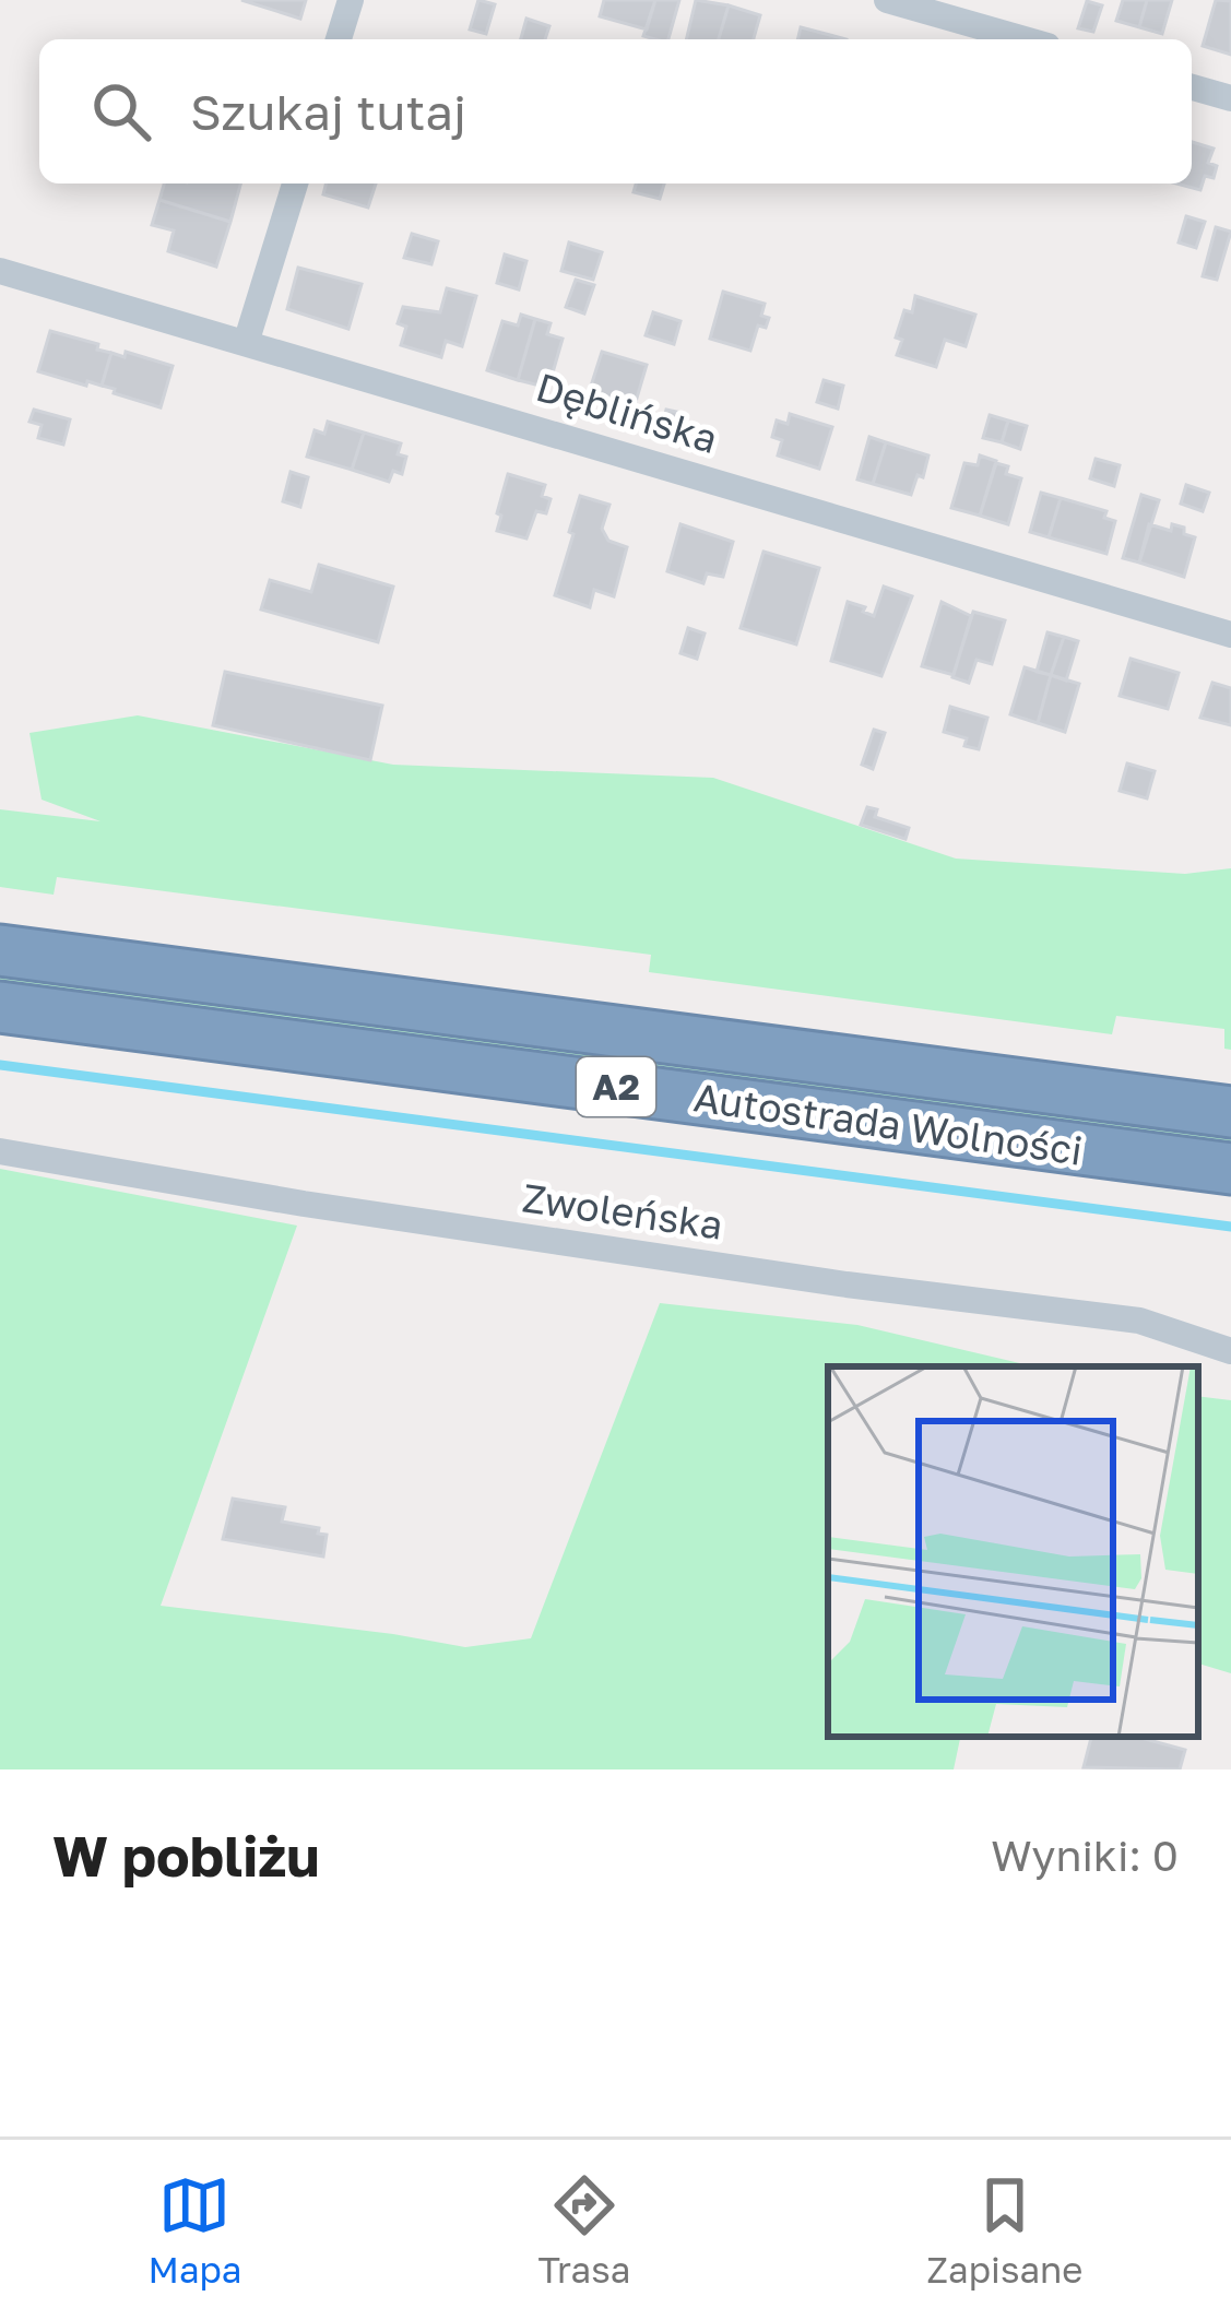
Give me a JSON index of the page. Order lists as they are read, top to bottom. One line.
{"streets":{"highway":["A2","Autostrada Wolności"],"street":["Dęblińska","Zwoleńska"]},"page":{"search":"Szukaj tutaj","heading":["W pobliżu","Wyniki: 0"],"nav":["Mapa","Trasa","Zapisane"]}}
